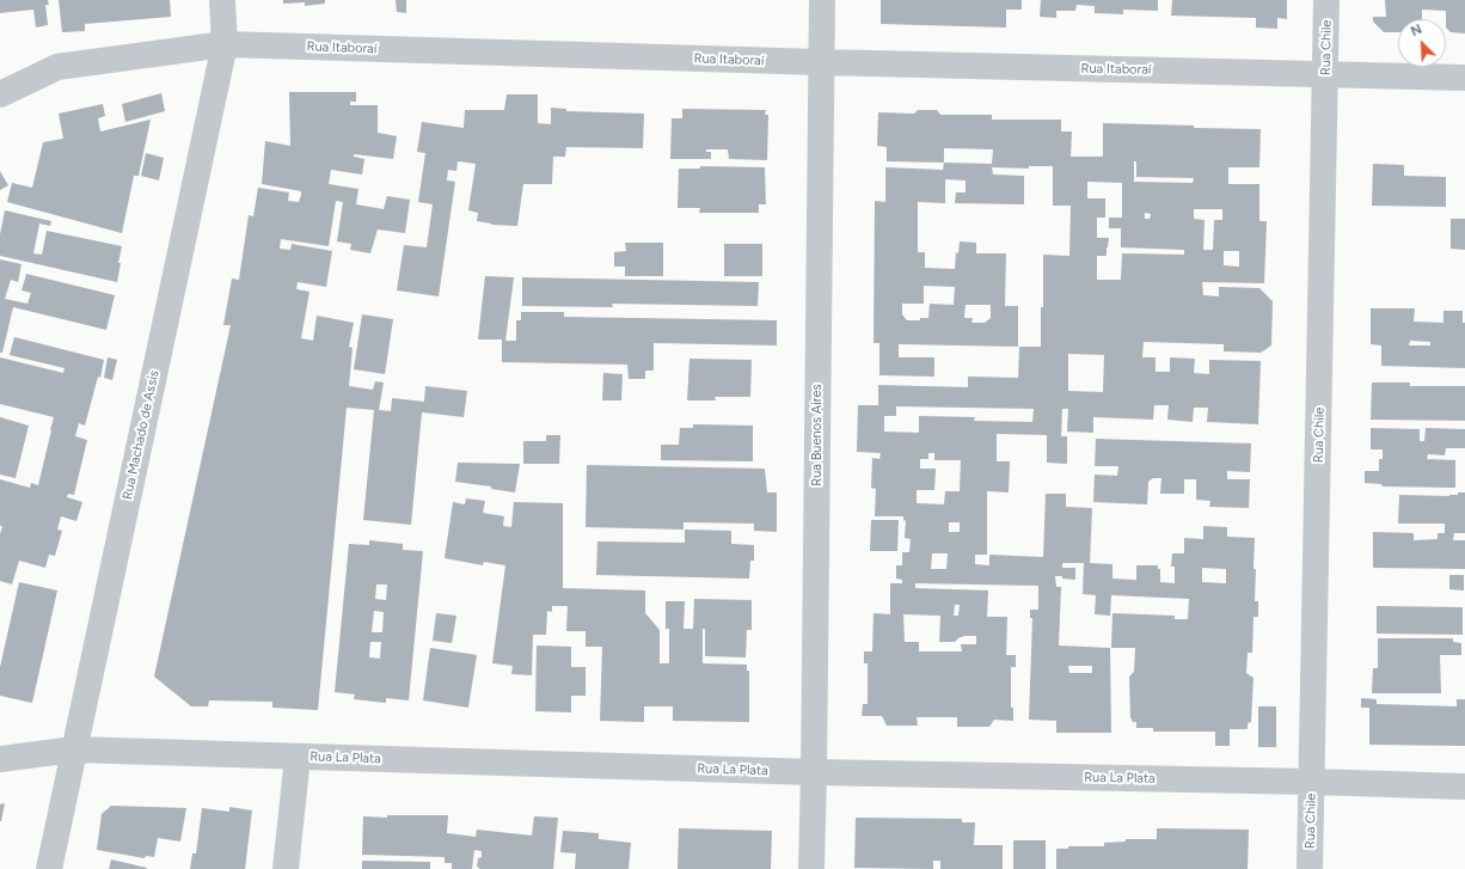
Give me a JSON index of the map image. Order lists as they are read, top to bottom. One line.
{"streets":{"street":["Rua Itaboraí","Rua Chile","Rua Machado de Assis","Rua Buenos Aires","Rua La Plata"]},"crossings":[["Rua Itaboraí","Rua Chile"],["Rua Itaboraí","Rua Machado de Assis"],["Rua Itaboraí","Rua Buenos Aires"],["Rua Chile","Rua La Plata"],["Rua Machado de Assis","Rua La Plata"],["Rua Buenos Aires","Rua La Plata"]],"north":"top left"}
